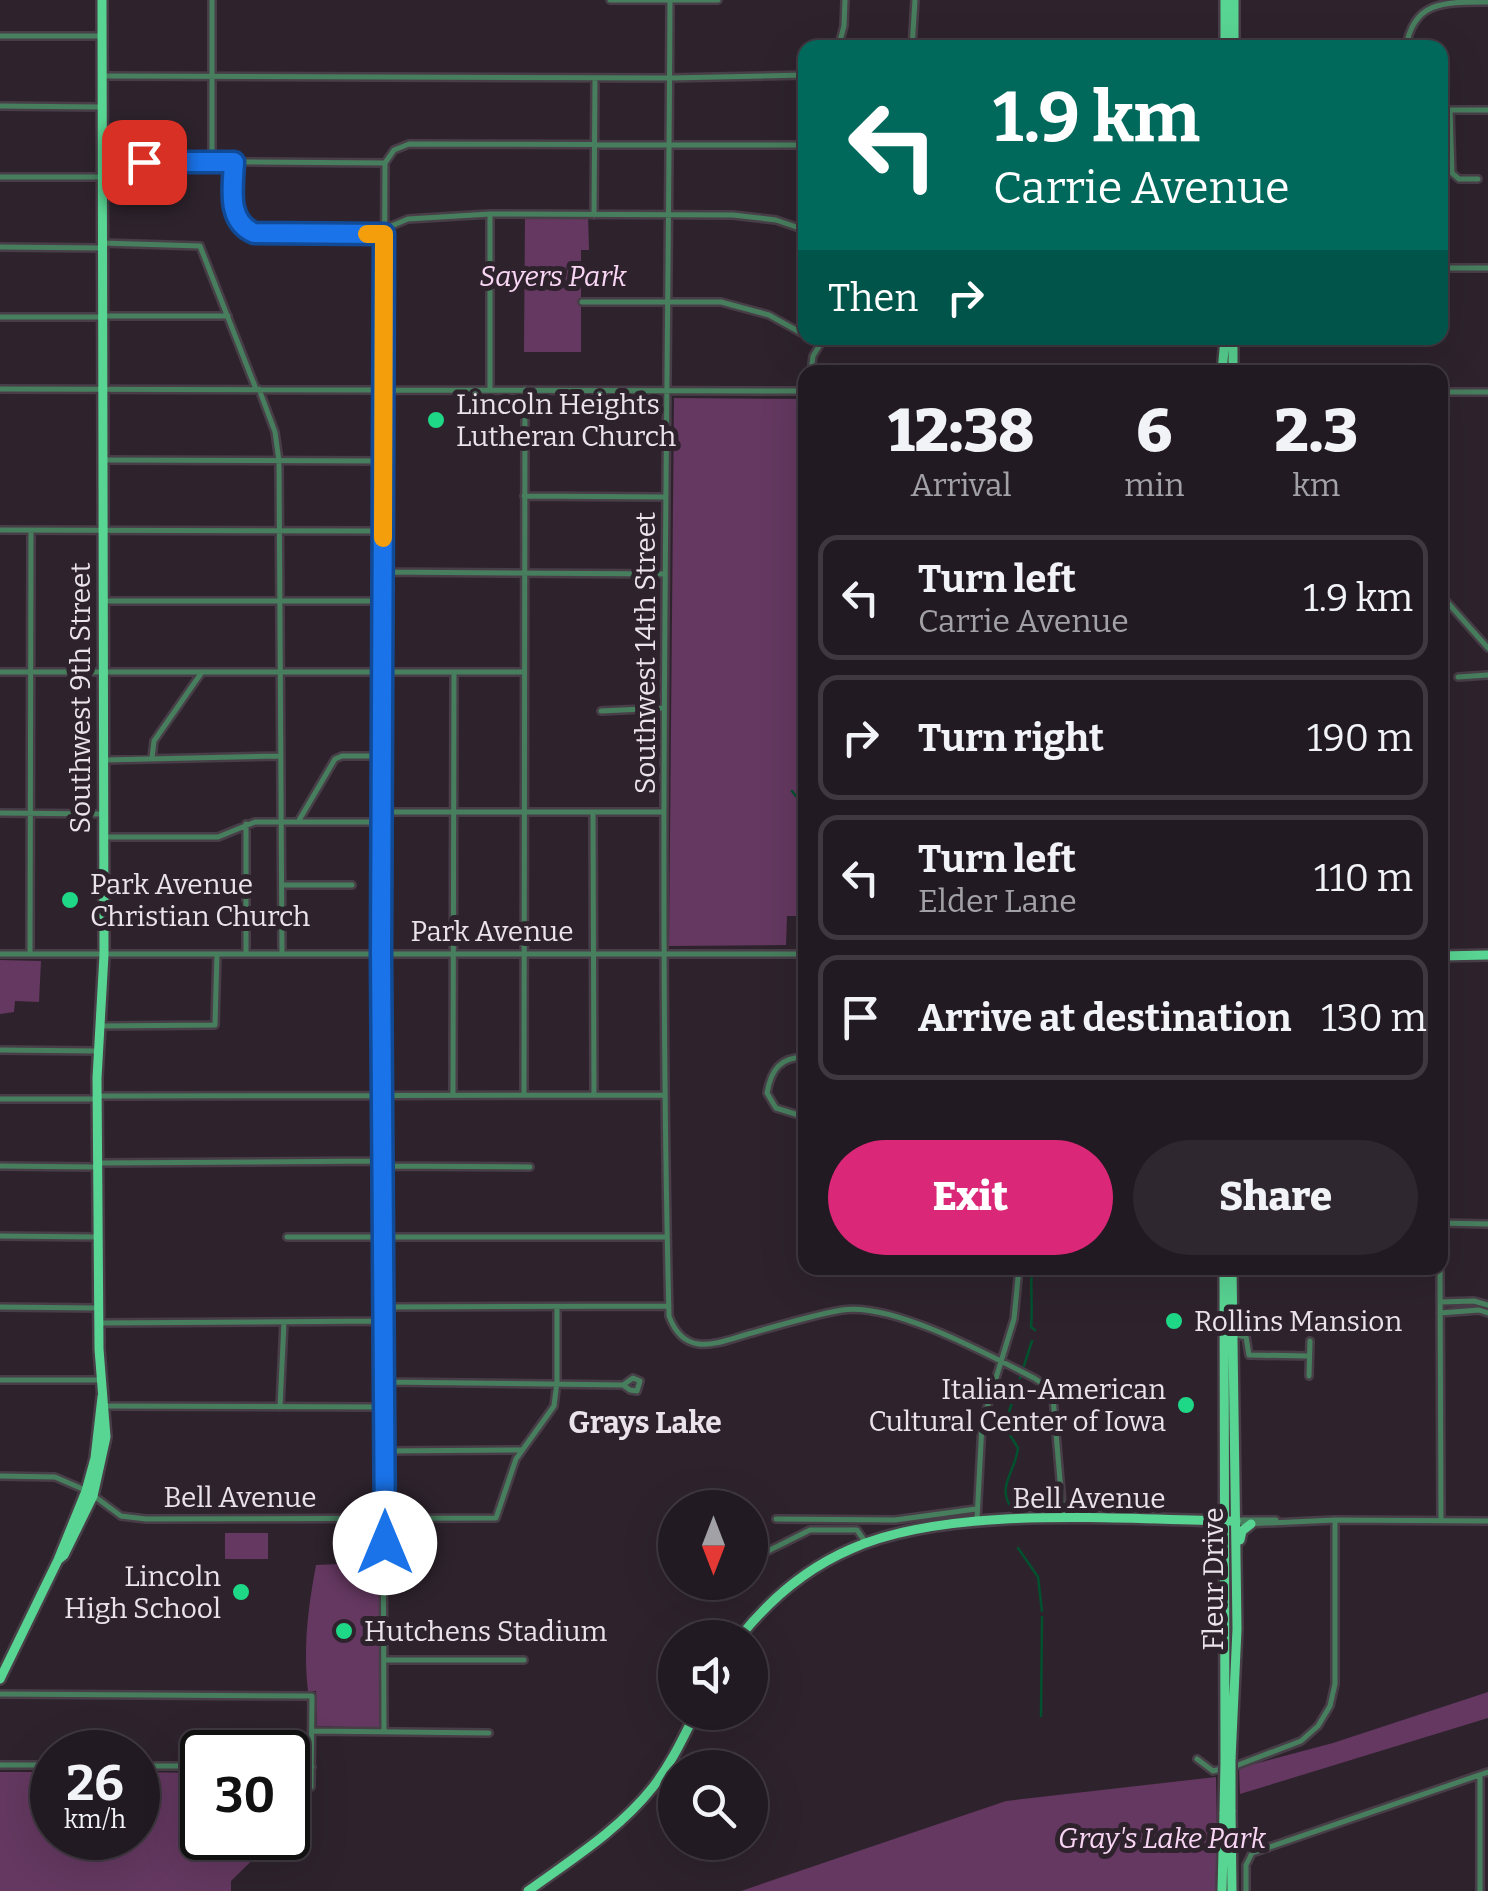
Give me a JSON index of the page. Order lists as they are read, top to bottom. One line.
{"streets":{"main road":["Southwest 9th Street","Bell Avenue","Fleur Drive"],"street":["Southwest 14th Street","Park Avenue"]},"crossings":[["Southwest 14th Street","Park Avenue"],["Southwest 9th Street","Park Avenue"],["Southwest 9th Street","Bell Avenue"],["Bell Avenue","Fleur Drive"]],"districts":["Grays Lake"],"parks":["Sayers Park","Gray's Lake Park"],"places":["Lincoln Heights Lutheran Church","Park Avenue Christian Church","Rollins Mansion","Italian-American Cultural Center of Iowa","Lincoln High School","Hutchens Stadium"],"north":"bottom","page":{"turn":["1.9 km","Carrie Avenue"],"then":"Then","eta":["12:38","Arrival","6","min","2.3","km"],"list":[{"name":"Turn left","note":"Carrie Avenue","value":"1.9 km"},{"name":"Turn right","value":"190 m"},{"name":"Turn left","note":"Elder Lane","value":"110 m"},{"name":"Arrive at destination","value":"130 m"}],"buttons":["Exit","Share"],"speed":"26 km/h","limit":"30"}}
